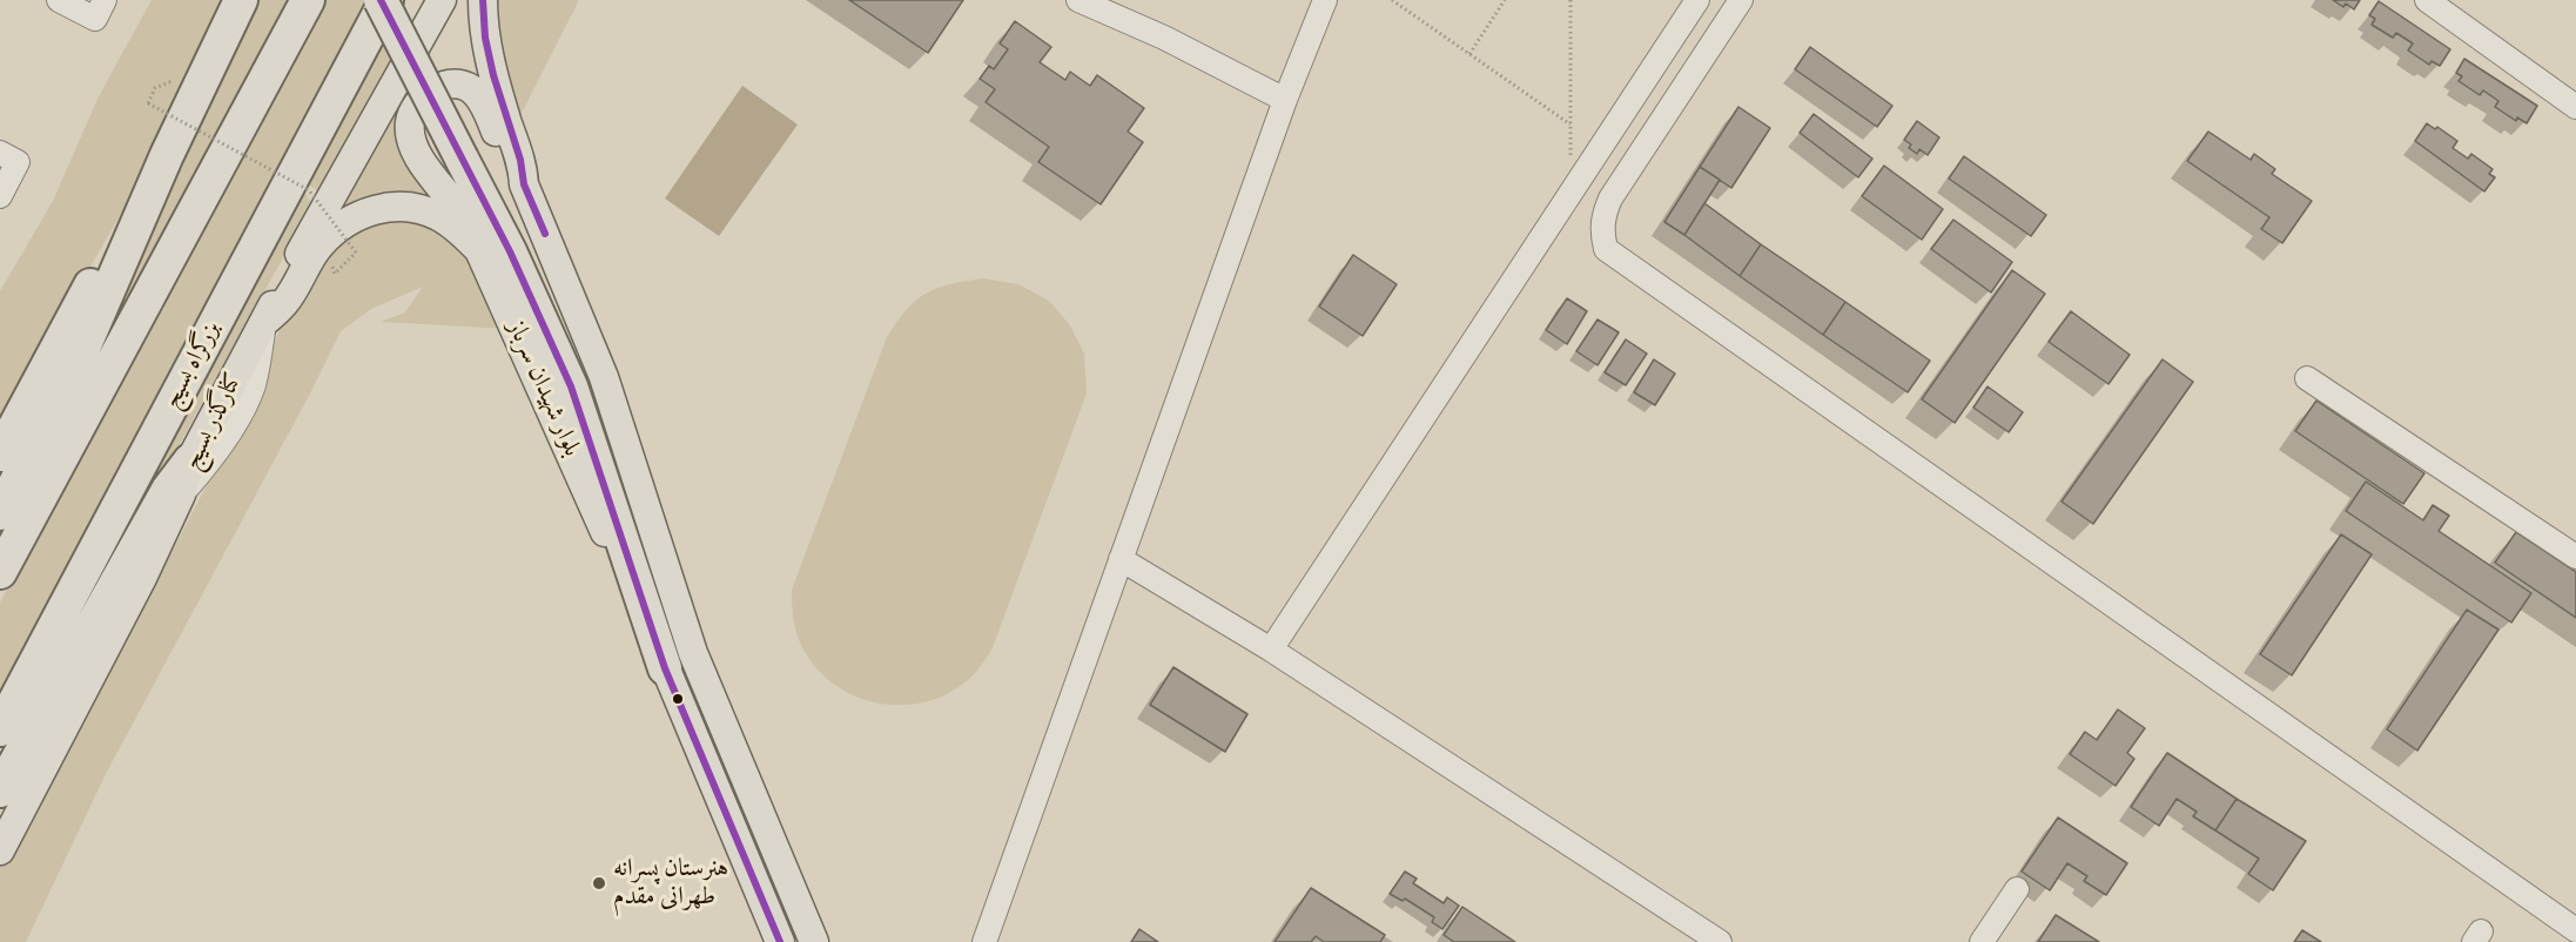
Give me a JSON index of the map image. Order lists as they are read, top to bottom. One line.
{"streets":{"highway":["بزرگراه بسیج"],"main road":["بلوار شهیدان سرباز","کنارگذر بسیج"]},"crossings":[["بلوار شهیدان سرباز","کنارگذر بسیج"]],"places":["هنرستان پسرانه طهرانی مقدم"]}
